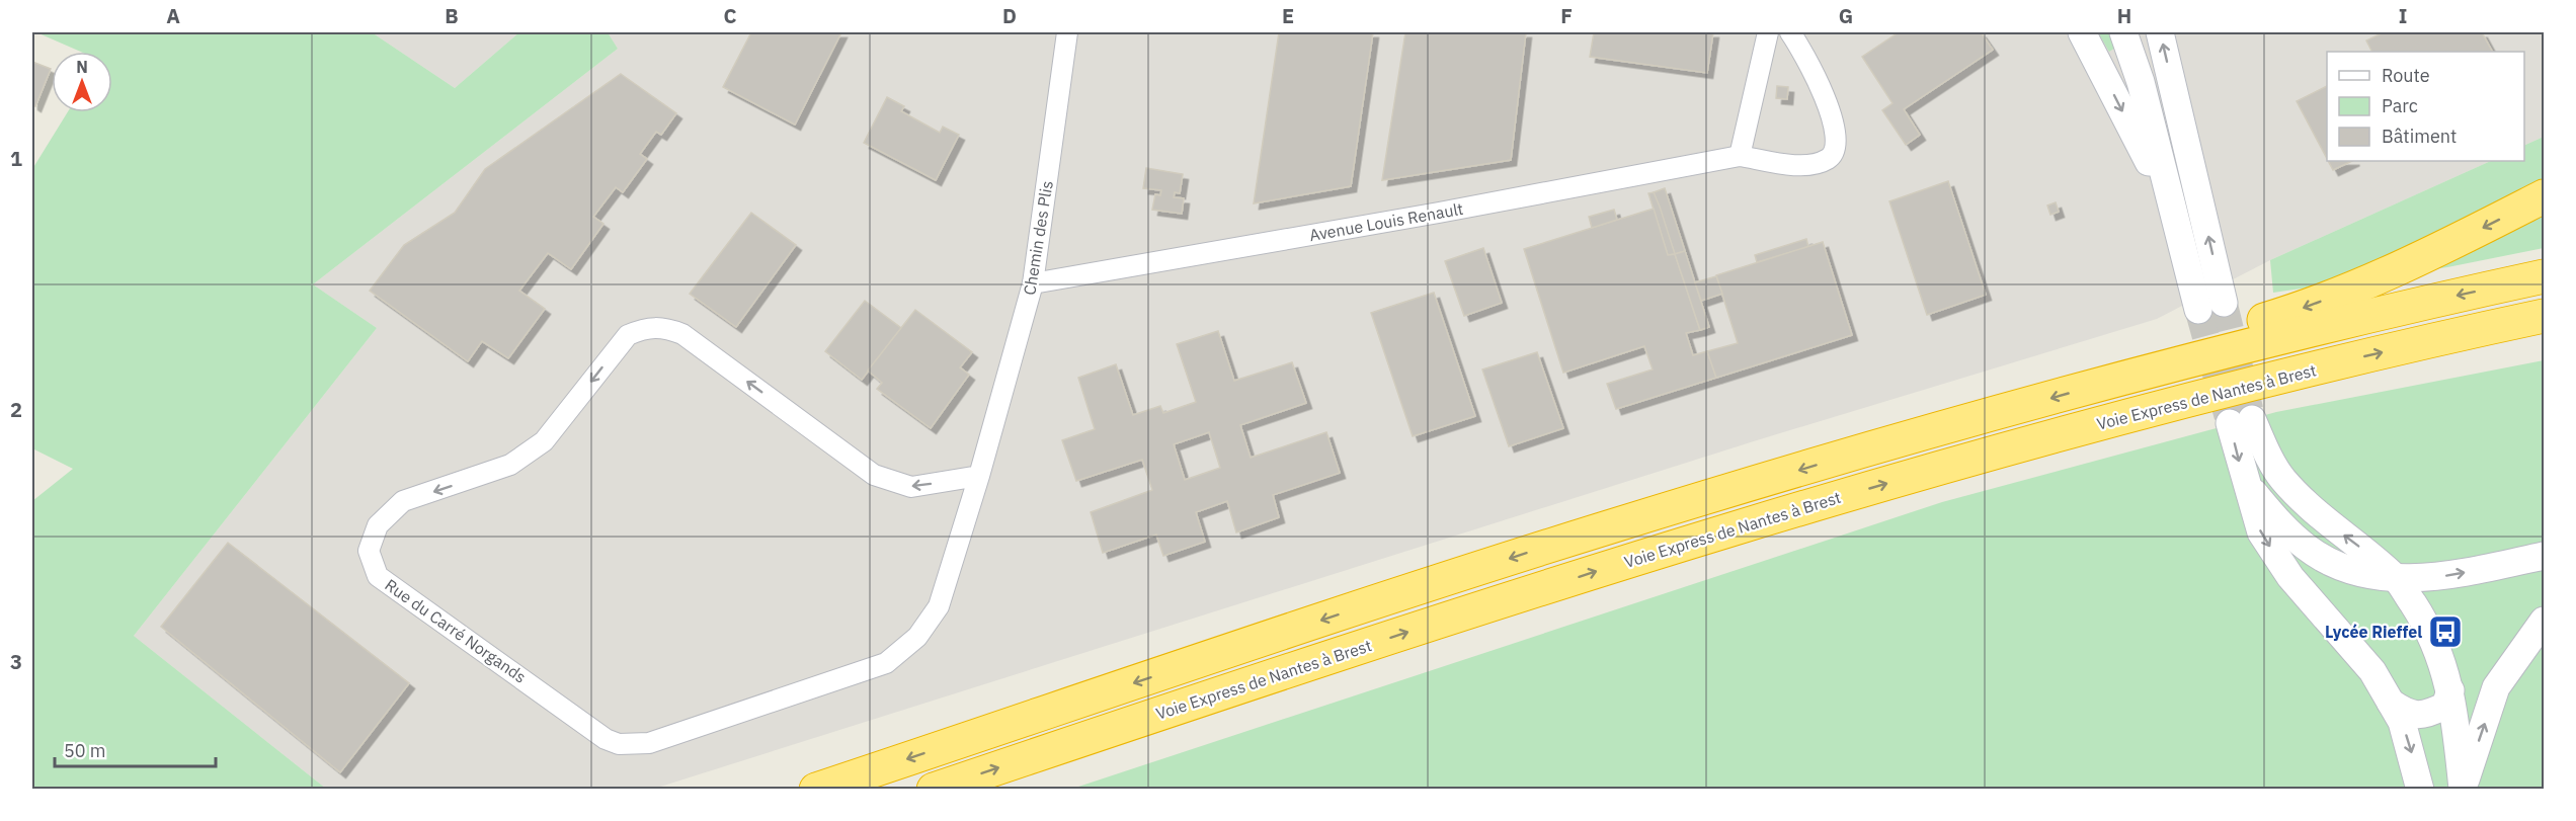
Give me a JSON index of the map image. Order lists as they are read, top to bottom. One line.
{"streets":{"highway":["Voie Express de Nantes à Brest"],"street":["Avenue Louis Renault","Chemin des Plis","Rue du Carré Norgands"]},"crossings":[["Avenue Louis Renault","Chemin des Plis"],["Chemin des Plis","Rue du Carré Norgands"]],"places":{"bus stop":["Lycée Rieffel"]},"legend":["Route","Parc","Bâtiment"],"scale_bar":"50 m","north":"top","grid":{"columns":["A","B","C","D","E","F","G","H","I"],"rows":["1","2","3"]}}
